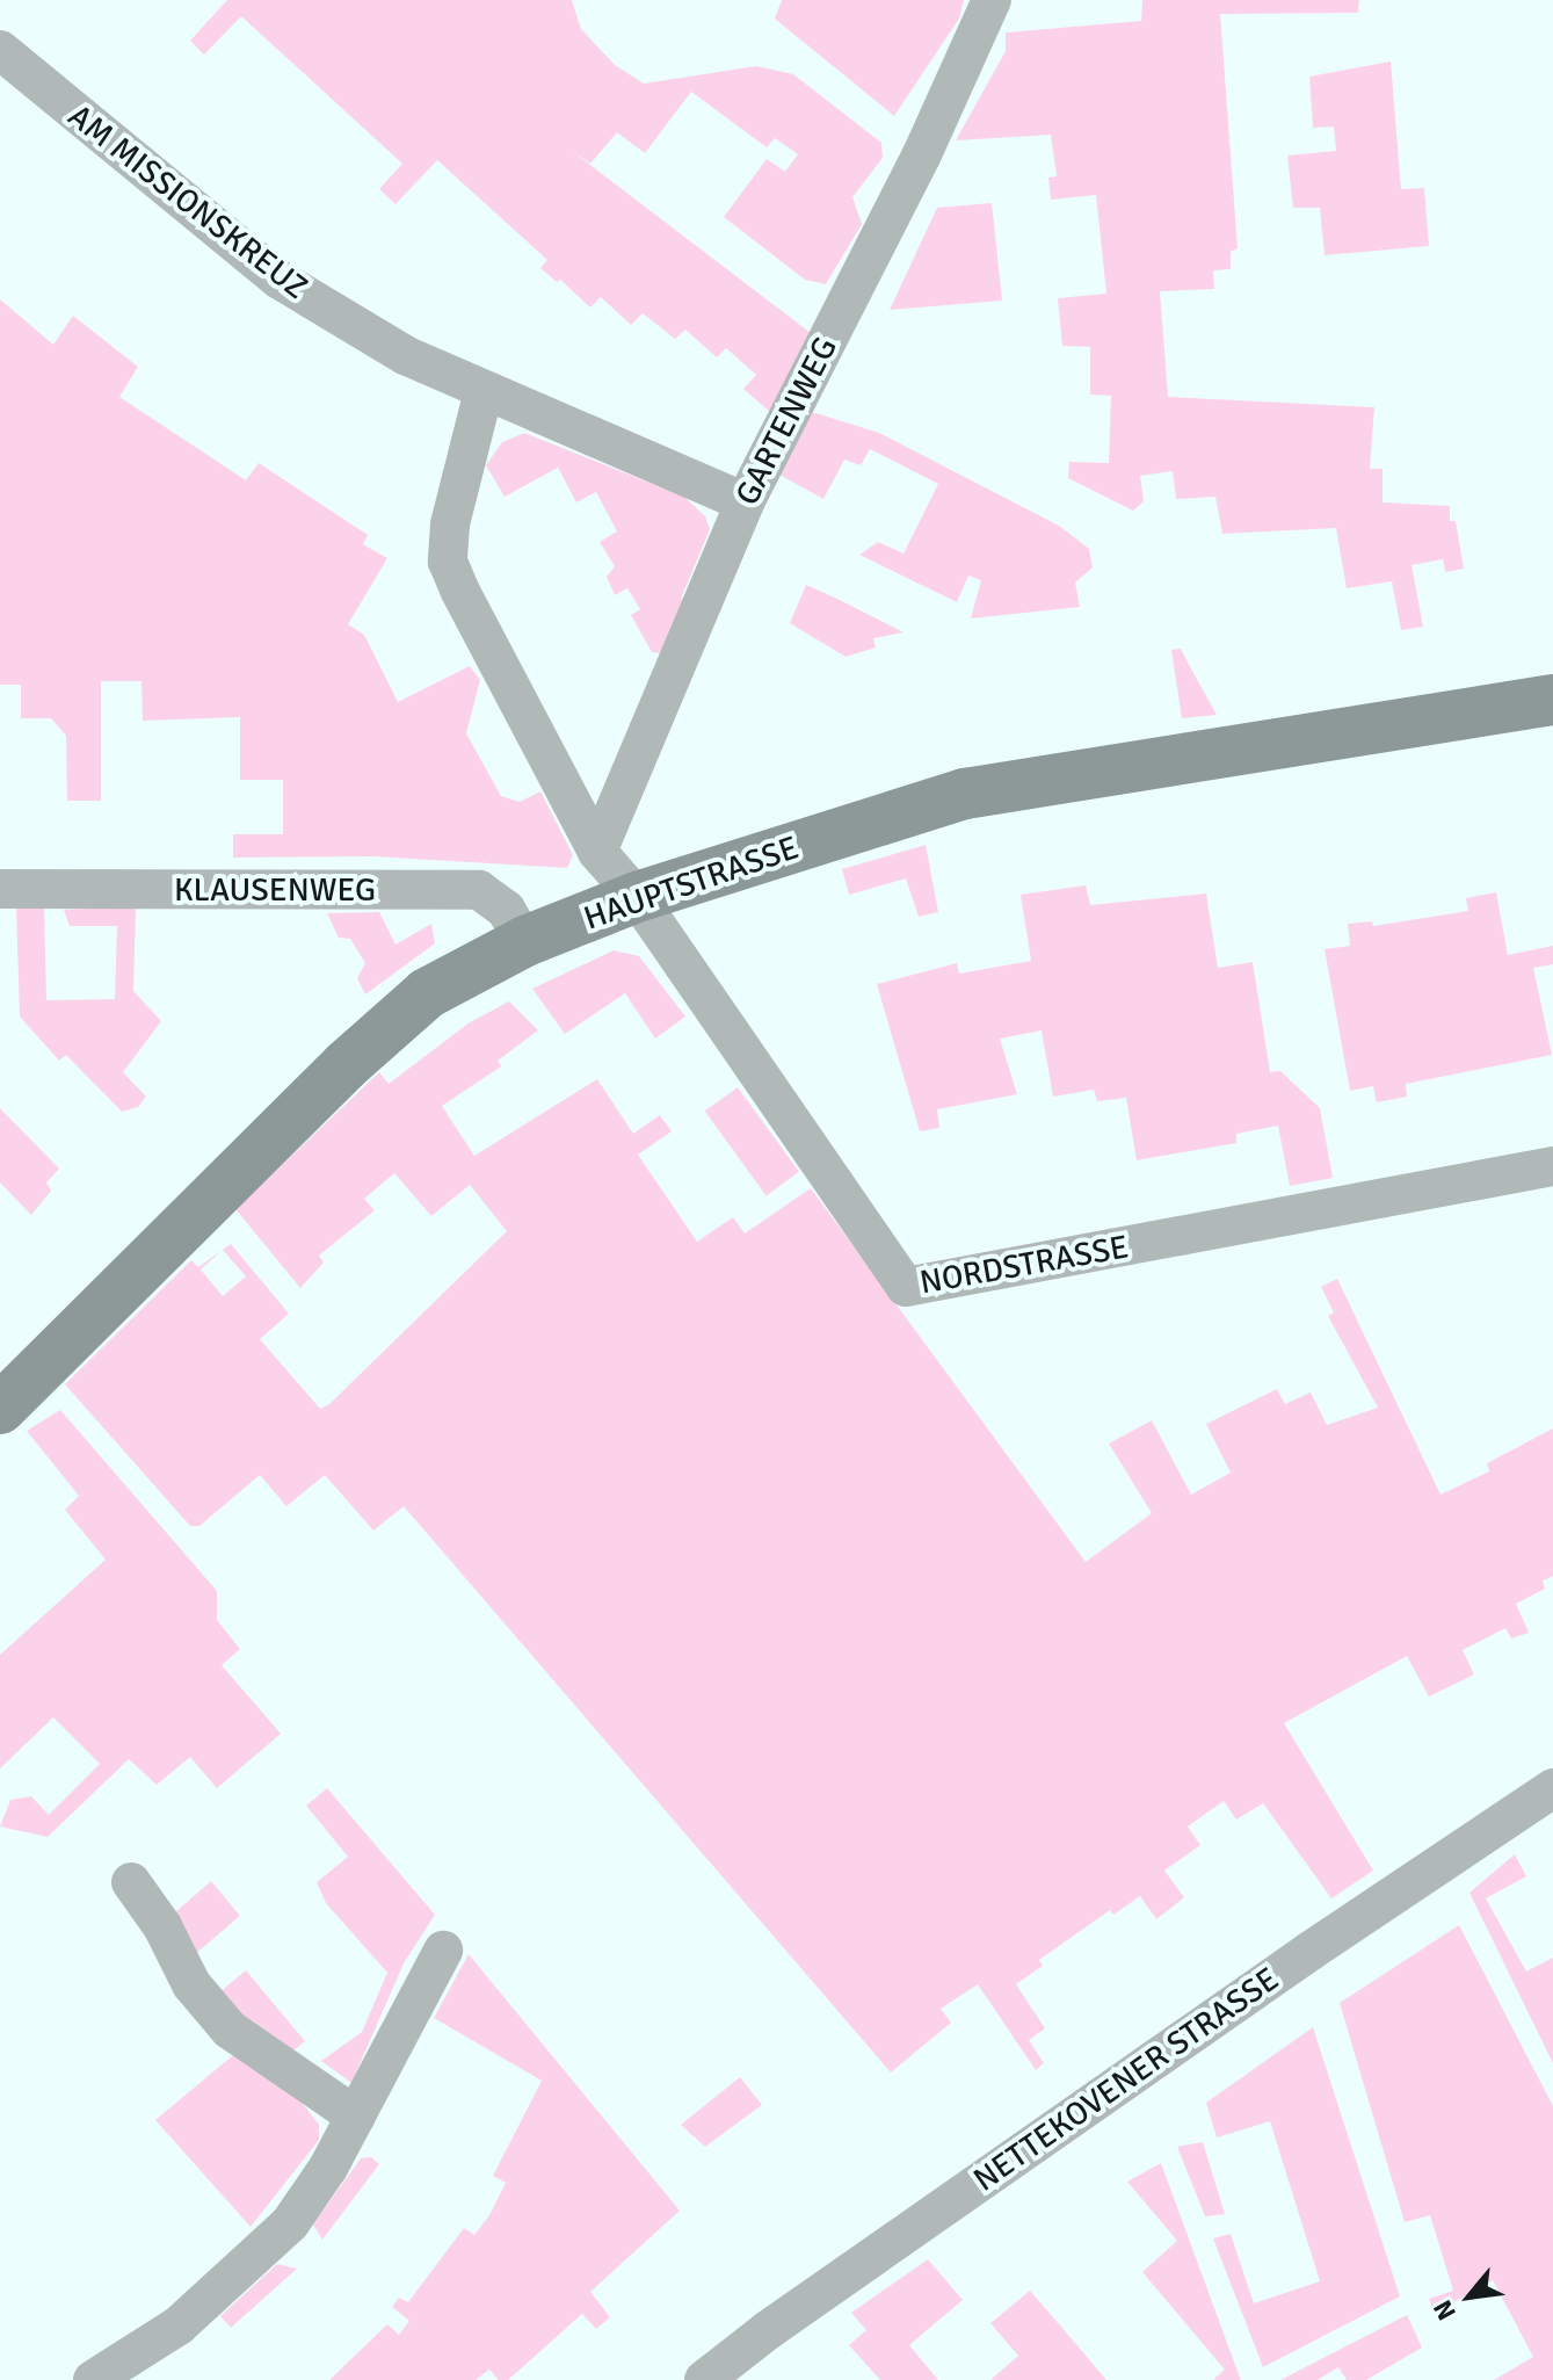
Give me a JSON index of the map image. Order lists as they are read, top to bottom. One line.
{"streets":{"main road":["HAUPTSTRASSE"],"street":["AM MISSIONSKREUZ","GARTENWEG","KLAUSENWEG","NORDSTRASSE","NETTEKOVENER STRASSE"]},"crossings":[["AM MISSIONSKREUZ","GARTENWEG"],["HAUPTSTRASSE","KLAUSENWEG"],["HAUPTSTRASSE","NORDSTRASSE"]],"north":"bottom left"}
